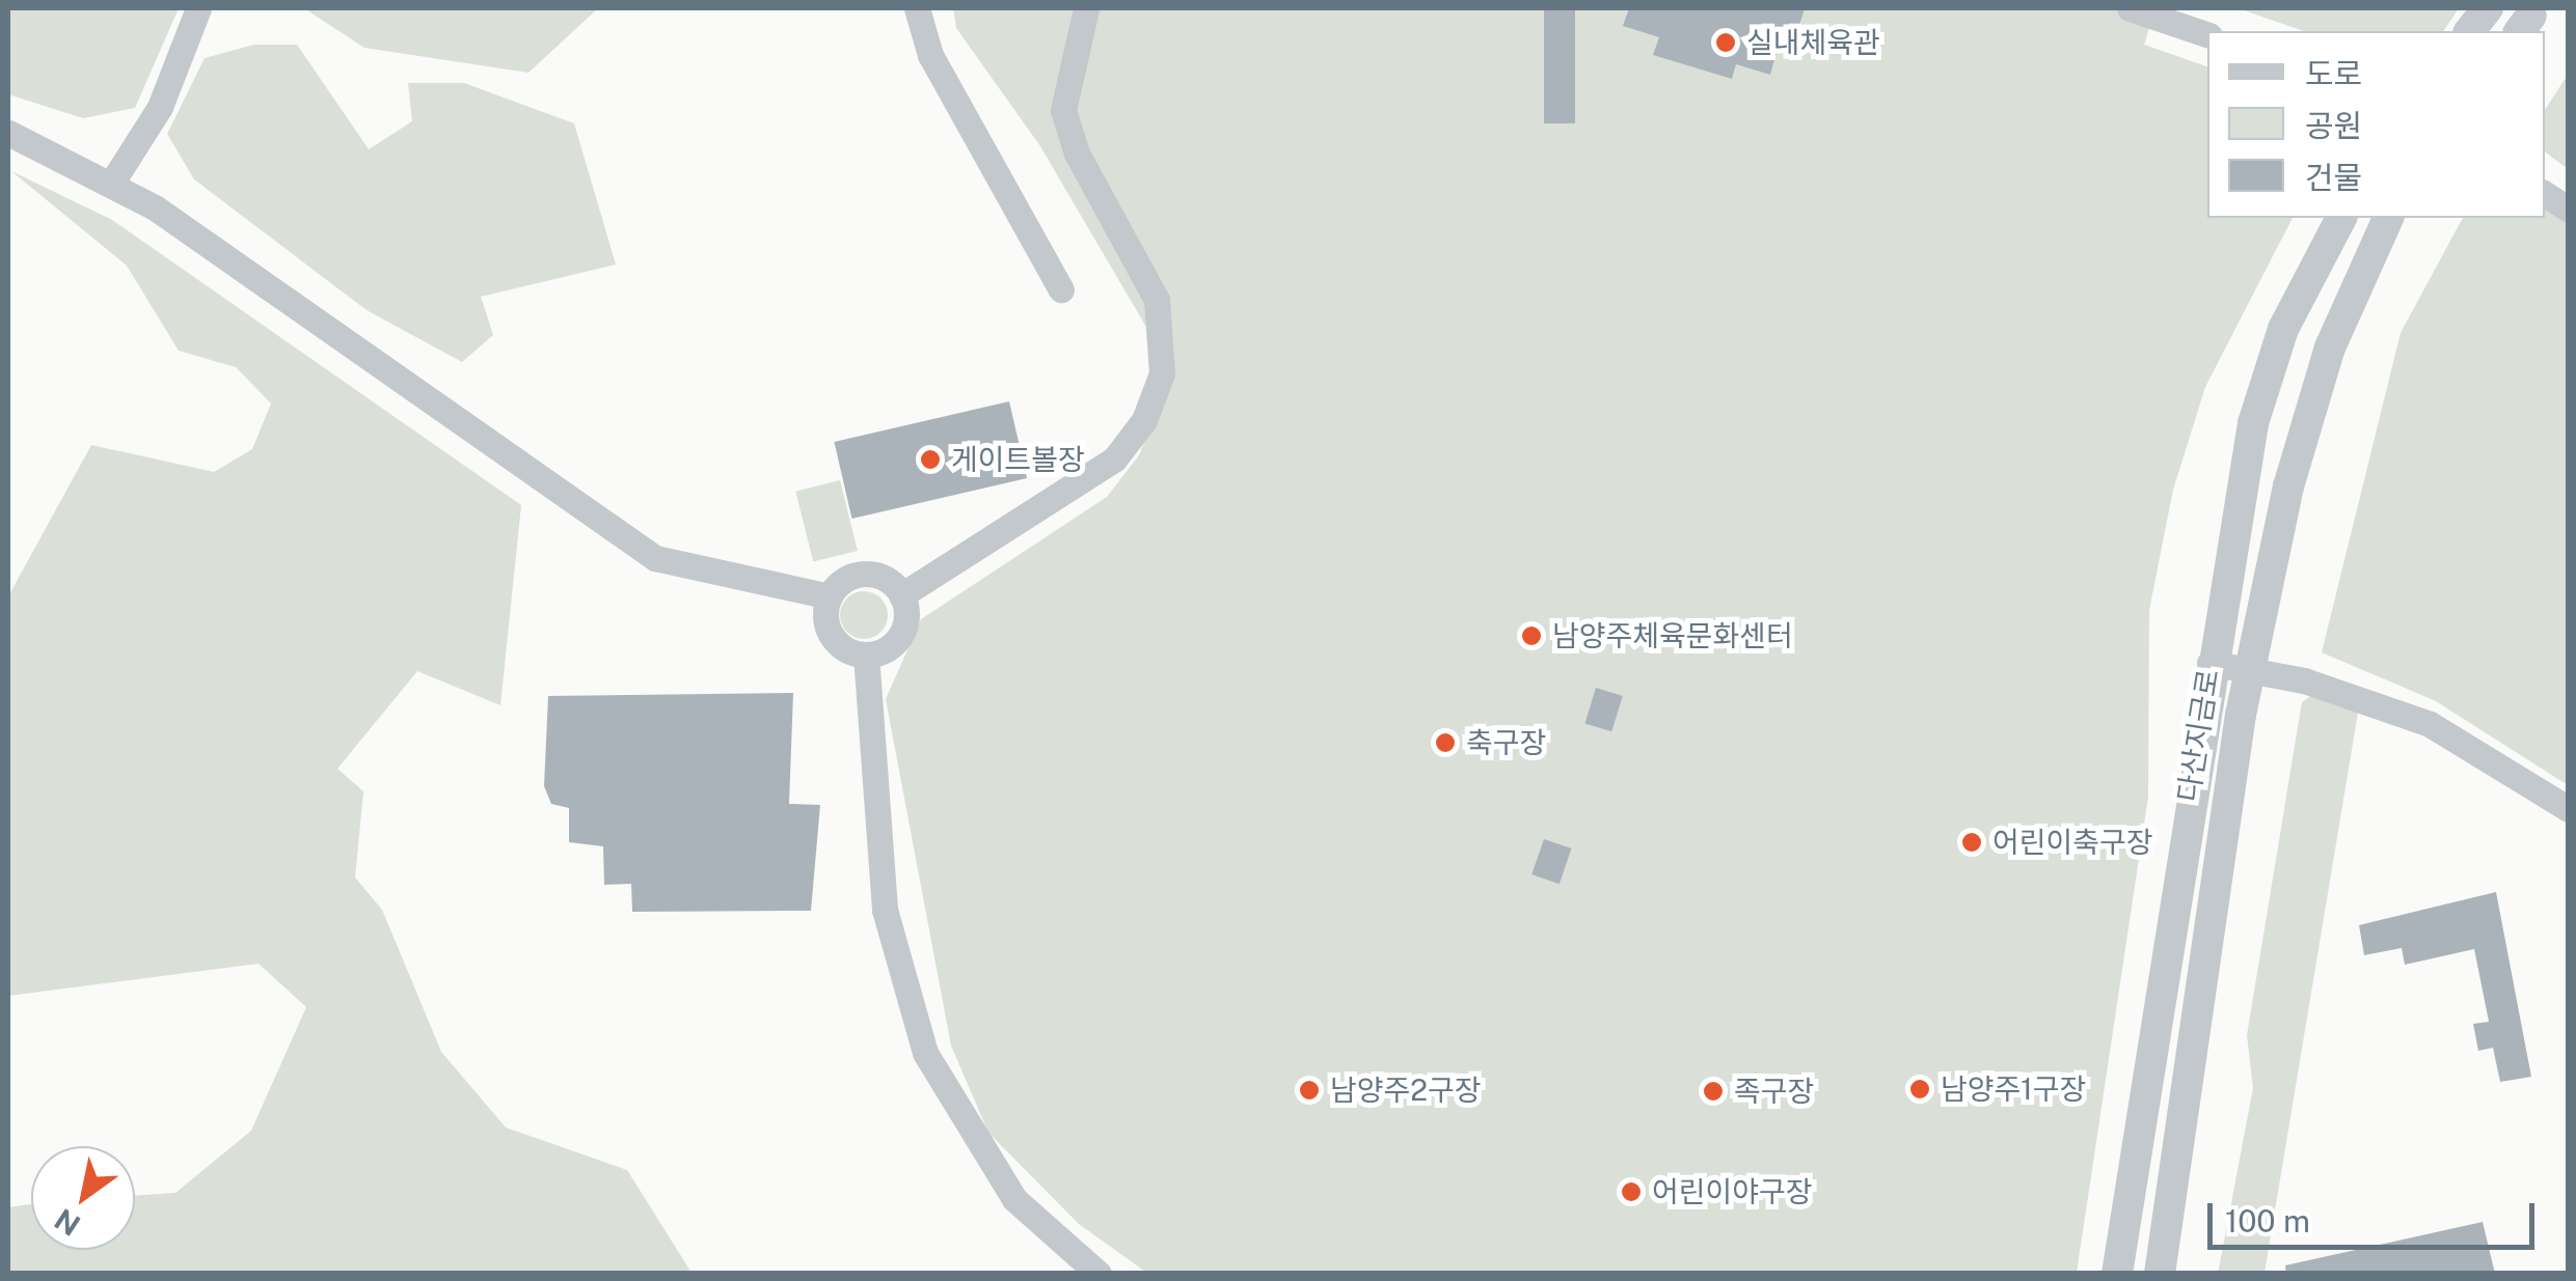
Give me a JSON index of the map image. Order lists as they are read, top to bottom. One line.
{"streets":{"street":["다산지금로"]},"places":["실내체육관","게이트볼장","남양주체육문화센터","축구장","어린이축구장","남양주1구장","남양주2구장","족구장","어린이야구장"],"legend":["도로","공원","건물"],"scale_bar":"100 m","north":"bottom left"}
